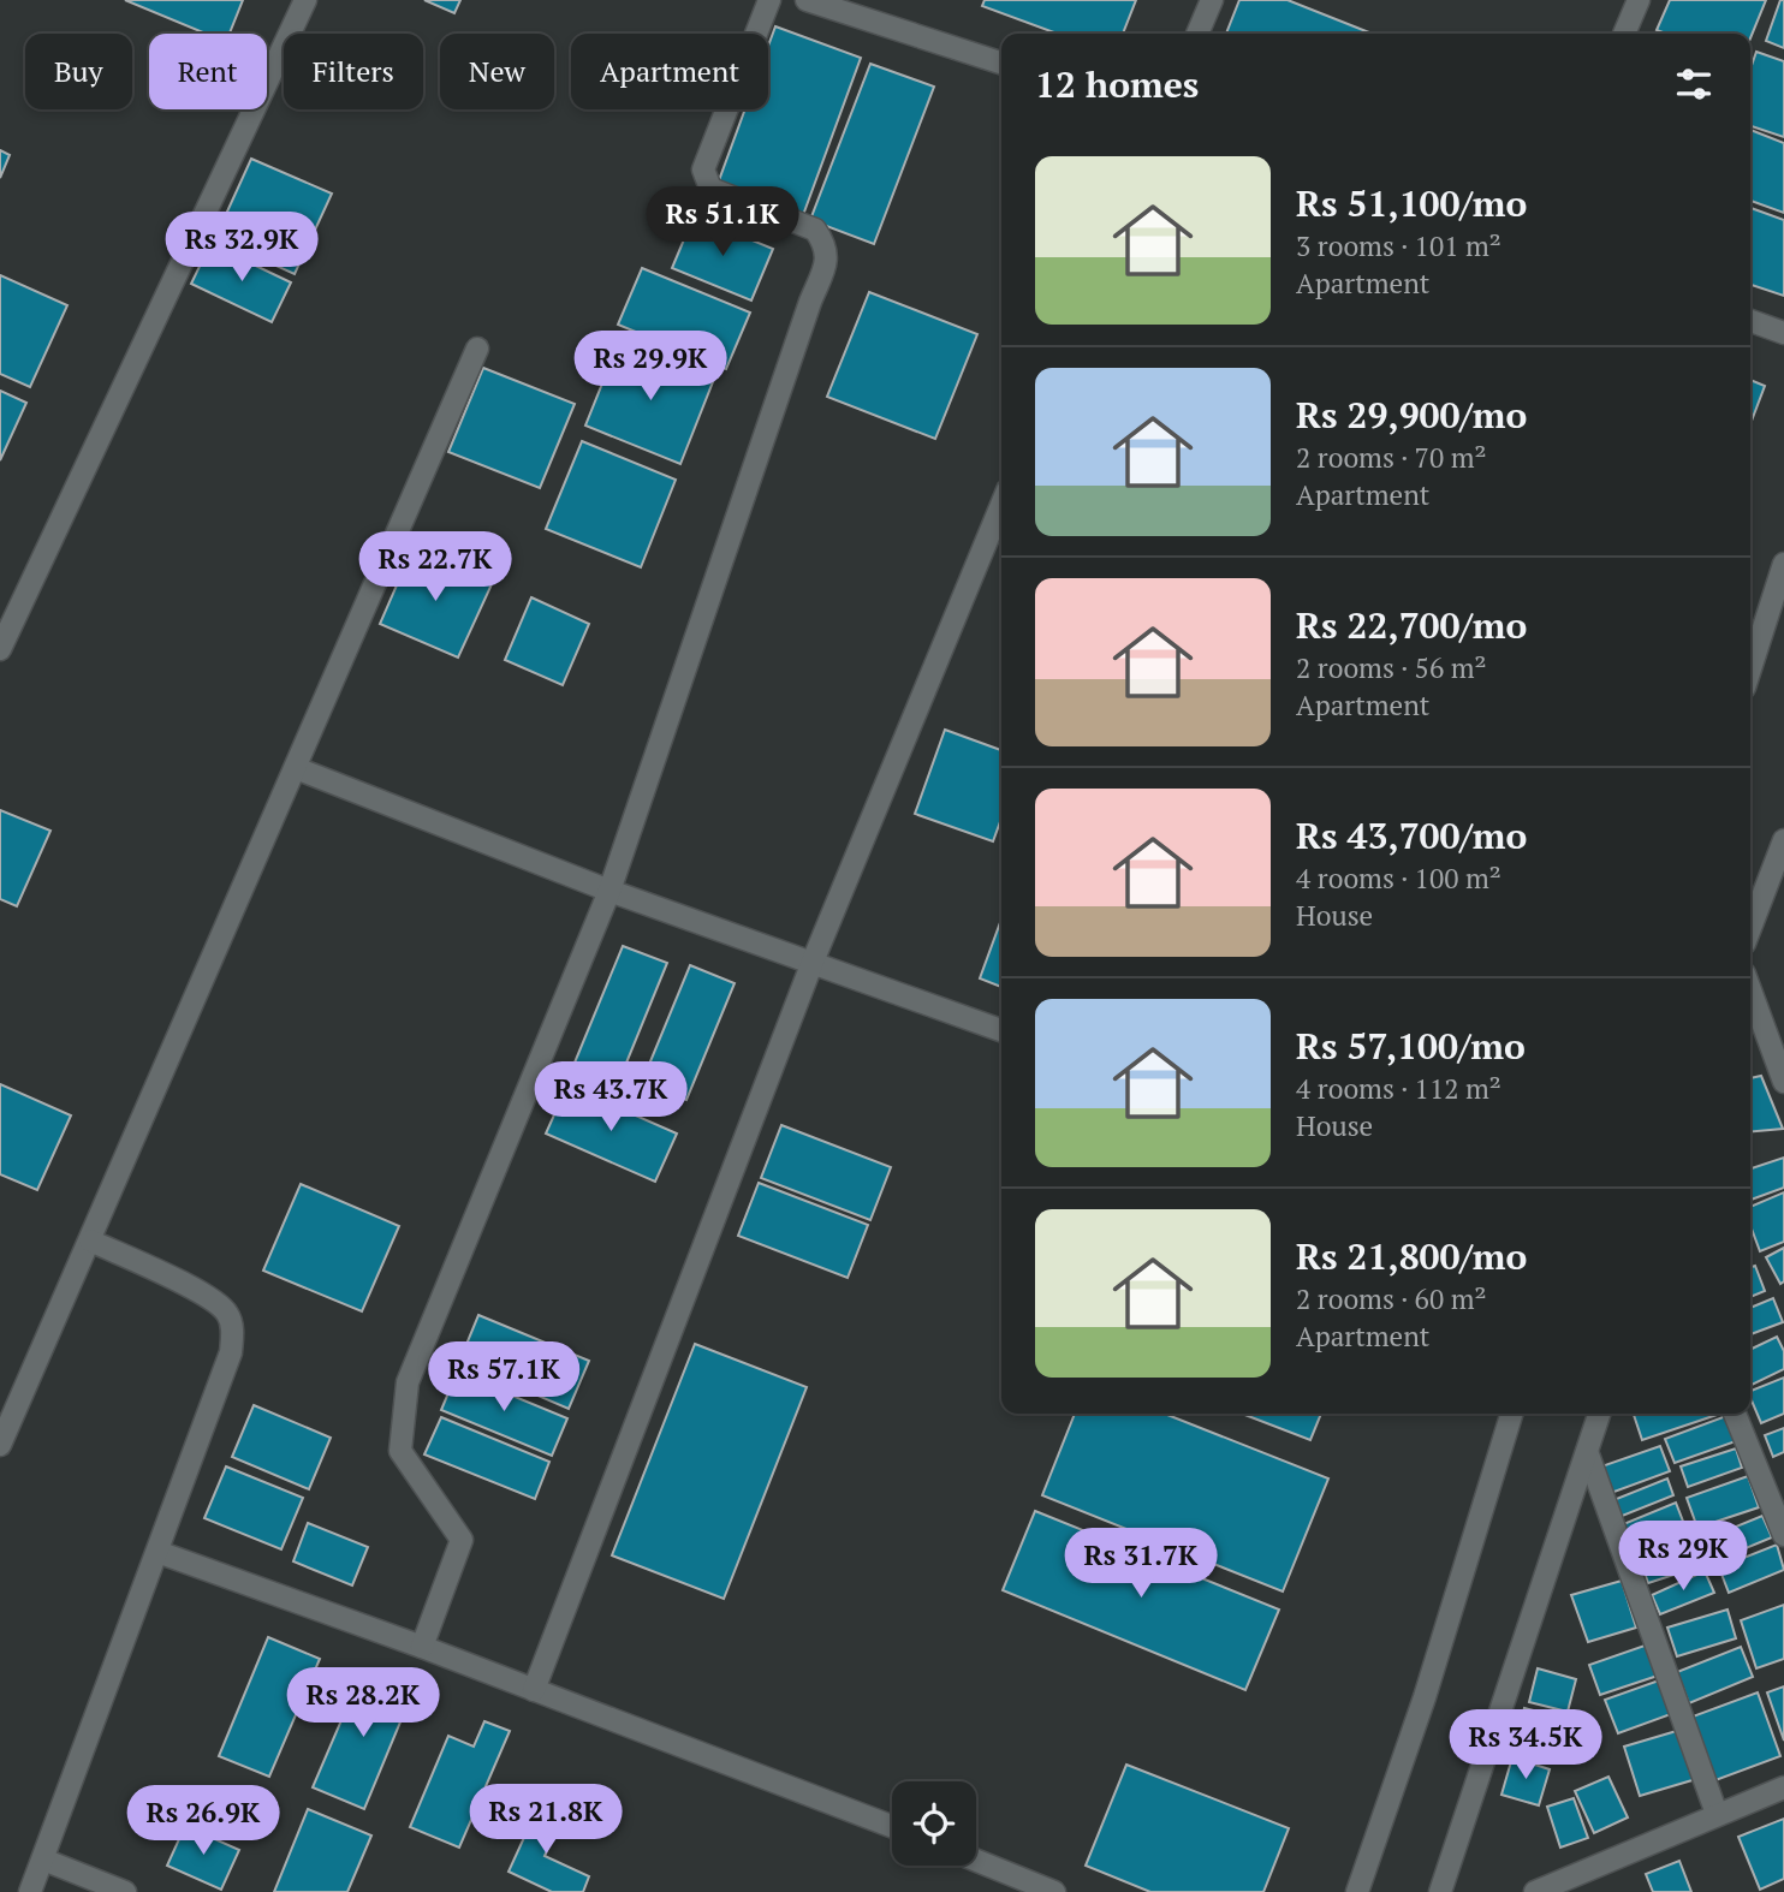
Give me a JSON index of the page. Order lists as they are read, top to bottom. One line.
{"page":{"chip":["Buy","Rent","Filters","New","Apartment"],"heading":"12 homes","list":[{"name":"Rs 51,100/mo","note":"3 rooms · 101 m² · Apartment"},{"name":"Rs 29,900/mo","note":"2 rooms · 70 m² · Apartment"},{"name":"Rs 22,700/mo","note":"2 rooms · 56 m² · Apartment"},{"name":"Rs 43,700/mo","note":"4 rooms · 100 m² · House"},{"name":"Rs 57,100/mo","note":"4 rooms · 112 m² · House"},{"name":"Rs 21,800/mo","note":"2 rooms · 60 m² · Apartment"}],"price":["Rs 51.1K","Rs 32.9K","Rs 29.9K","Rs 22.7K","Rs 43.7K","Rs 57.1K","Rs 29K","Rs 31.7K","Rs 28.2K","Rs 34.5K","Rs 21.8K","Rs 26.9K"]}}
